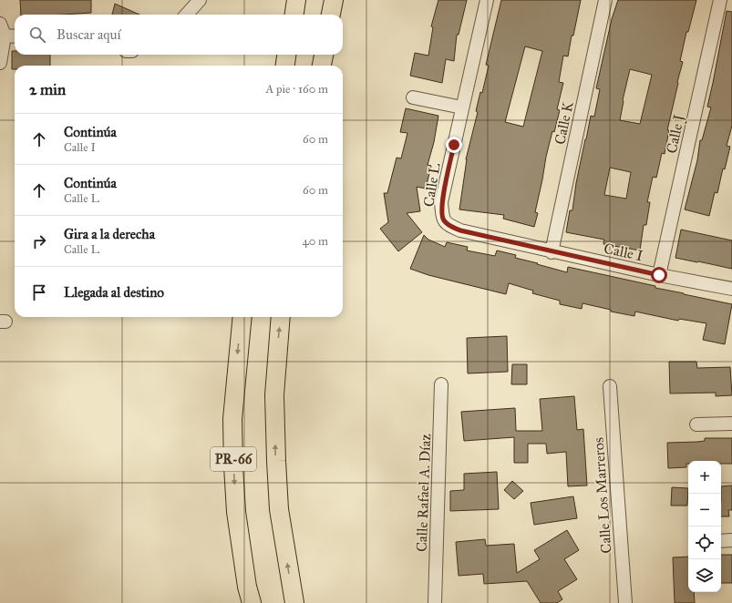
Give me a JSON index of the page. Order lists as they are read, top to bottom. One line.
{"streets":{"highway":["PR-66"],"street":["Calle K","Calle J","Calle L","Calle I","Calle Rafael A. Díaz","Calle Los Marreros"]},"crossings":[["Calle K","Calle L"],["Calle K","Calle I"],["Calle J","Calle I"],["Calle L","Calle I"]],"page":{"search":"Buscar aquí","heading":["2 min","A pie · 160 m"],"list":[["Continúa","Calle I","60 m"],["Continúa","Calle L","60 m"],["Gira a la derecha","Calle L","40 m"],"Llegada al destino"],"map_buttons":["+","−"]}}
